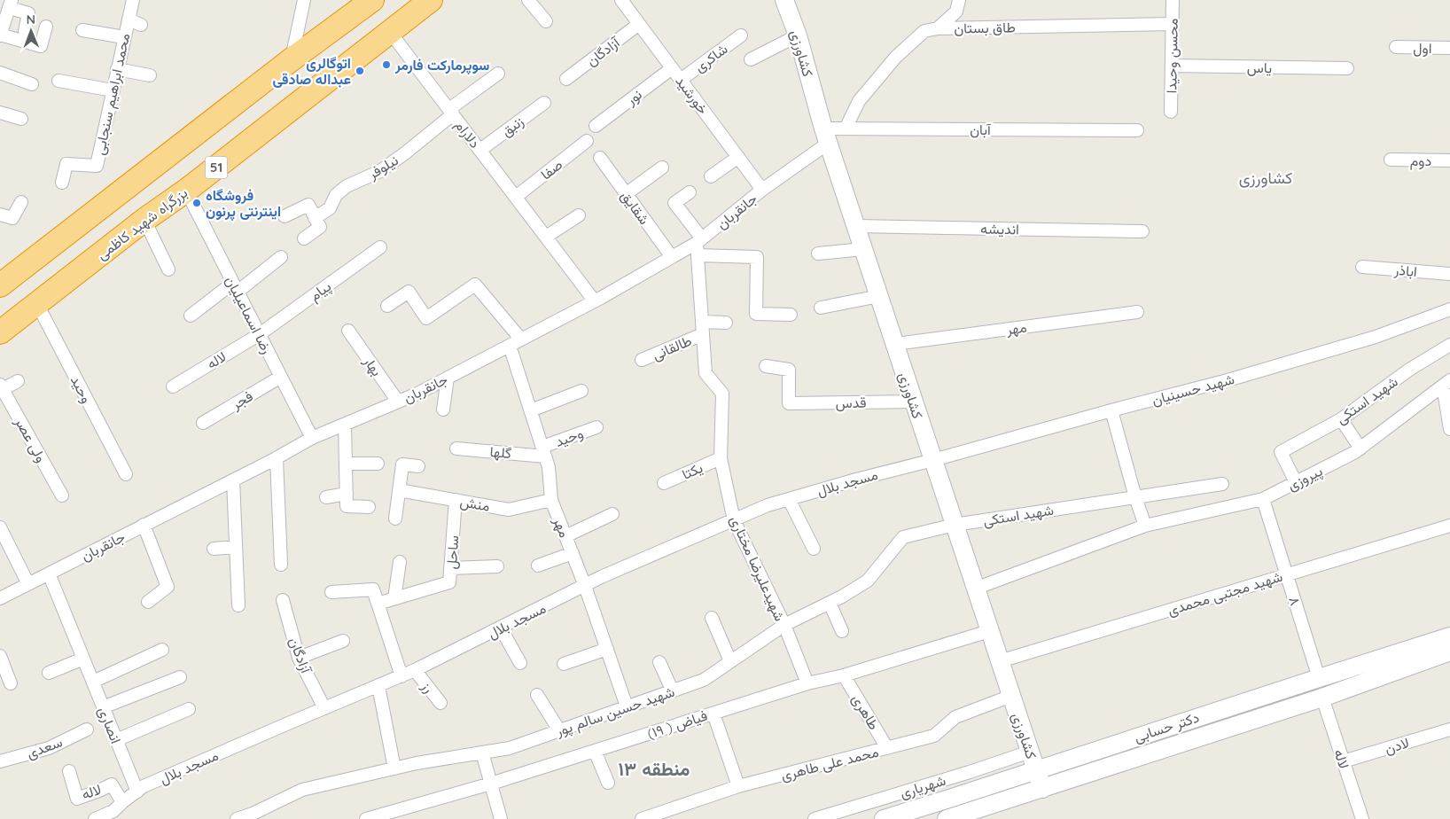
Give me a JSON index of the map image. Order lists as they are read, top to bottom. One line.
{"streets":{"highway":["51","بزرگراه شهید کاظمی"],"main road":["کشاورزی","دکتر حسابی"],"street":["طاق بستان","اول","آزادگان","محسن وحیدا","شاکری","یاس","محمد ابراهیم سنجابی","خورشید","نور","زنبق","آبان","دلارام","دوم","نیلوفر","صفا","شقایق","جانقربان","اندیشه","اباذر","پیام","رضا اسماعیلیان","مهر","طالقانی","لاله","بهار","وحید","شهید حسینیان","فجر","شهید استکی","قدس","ولی عصر","گلها","یکتا","پیروزی","مسجد بلال","منش","ساحل","شهیدعلیرضا مختاری","شهید مجتبی محمدی","۸","رز","شهید حسین سالم پور","طاهری","فیاض ( ۱۹)","انصاری","لادن","سعدی","محمد علی طاهری","شهریاری"]},"crossings":[["طاق بستان","محسن وحیدا"],["طاق بستان","آبان"],["آزادگان","خورشید"],["آزادگان","مسجد بلال"],["کشاورزی","آبان"],["کشاورزی","جانقربان"],["کشاورزی","اندیشه"],["کشاورزی","مهر"],["کشاورزی","شهید حسینیان"],["کشاورزی","شهید استکی"],["کشاورزی","قدس"],["کشاورزی","پیروزی"],["کشاورزی","مسجد بلال"],["کشاورزی","شهید مجتبی محمدی"],["کشاورزی","شهید حسین سالم پور"],["کشاورزی","فیاض ( ۱۹)"],["کشاورزی","دکتر حسابی"],["کشاورزی","محمد علی طاهری"],["کشاورزی","شهریاری"],["محسن وحیدا","یاس"],["شاکری","خورشید"],["خورشید","نور"],["خورشید","جانقربان"],["زنبق","دلارام"],["آبان","جانقربان"],["دلارام","نیلوفر"],["دلارام","صفا"],["دلارام","جانقربان"],["دلارام","بزرگراه شهید کاظمی"],["شقایق","جانقربان"],["جانقربان","رضا اسماعیلیان"],["جانقربان","مهر"],["جانقربان","بهار"],["جانقربان","شهیدعلیرضا مختاری"],["جانقربان","انصاری"],["بزرگراه شهید کاظمی","رضا اسماعیلیان"],["بزرگراه شهید کاظمی","وحید"],["پیام","رضا اسماعیلیان"],["پیام","لاله"],["رضا اسماعیلیان","لاله"],["رضا اسماعیلیان","فجر"],["مهر","وحید"],["مهر","گلها"],["مهر","مسجد بلال"],["مهر","منش"],["مهر","شهید حسین سالم پور"],["طالقانی","شهیدعلیرضا مختاری"],["لاله","مسجد بلال"],["لاله","دکتر حسابی"],["لاله","لادن"],["وحید","گلها"],["شهید حسینیان","مسجد بلال"],["شهید استکی","پیروزی"],["شهید استکی","شهید حسین سالم پور"],["یکتا","شهیدعلیرضا مختاری"],["پیروزی","۸"],["مسجد بلال","شهیدعلیرضا مختاری"],["مسجد بلال","رز"],["مسجد بلال","انصاری"],["منش","ساحل"],["شهیدعلیرضا مختاری","شهید حسین سالم پور"],["شهیدعلیرضا مختاری","فیاض ( ۱۹)"],["شهید مجتبی محمدی","۸"],["۸","دکتر حسابی"],["طاهری","فیاض ( ۱۹)"],["طاهری","محمد علی طاهری"]],"districts":["کشاورزی","منطقه ۱۳"],"places":["سوپرمارکت فارمر","اتوگالری عبداله صادقی","فروشگاه اینترنتی پرنون"],"north":"top"}
